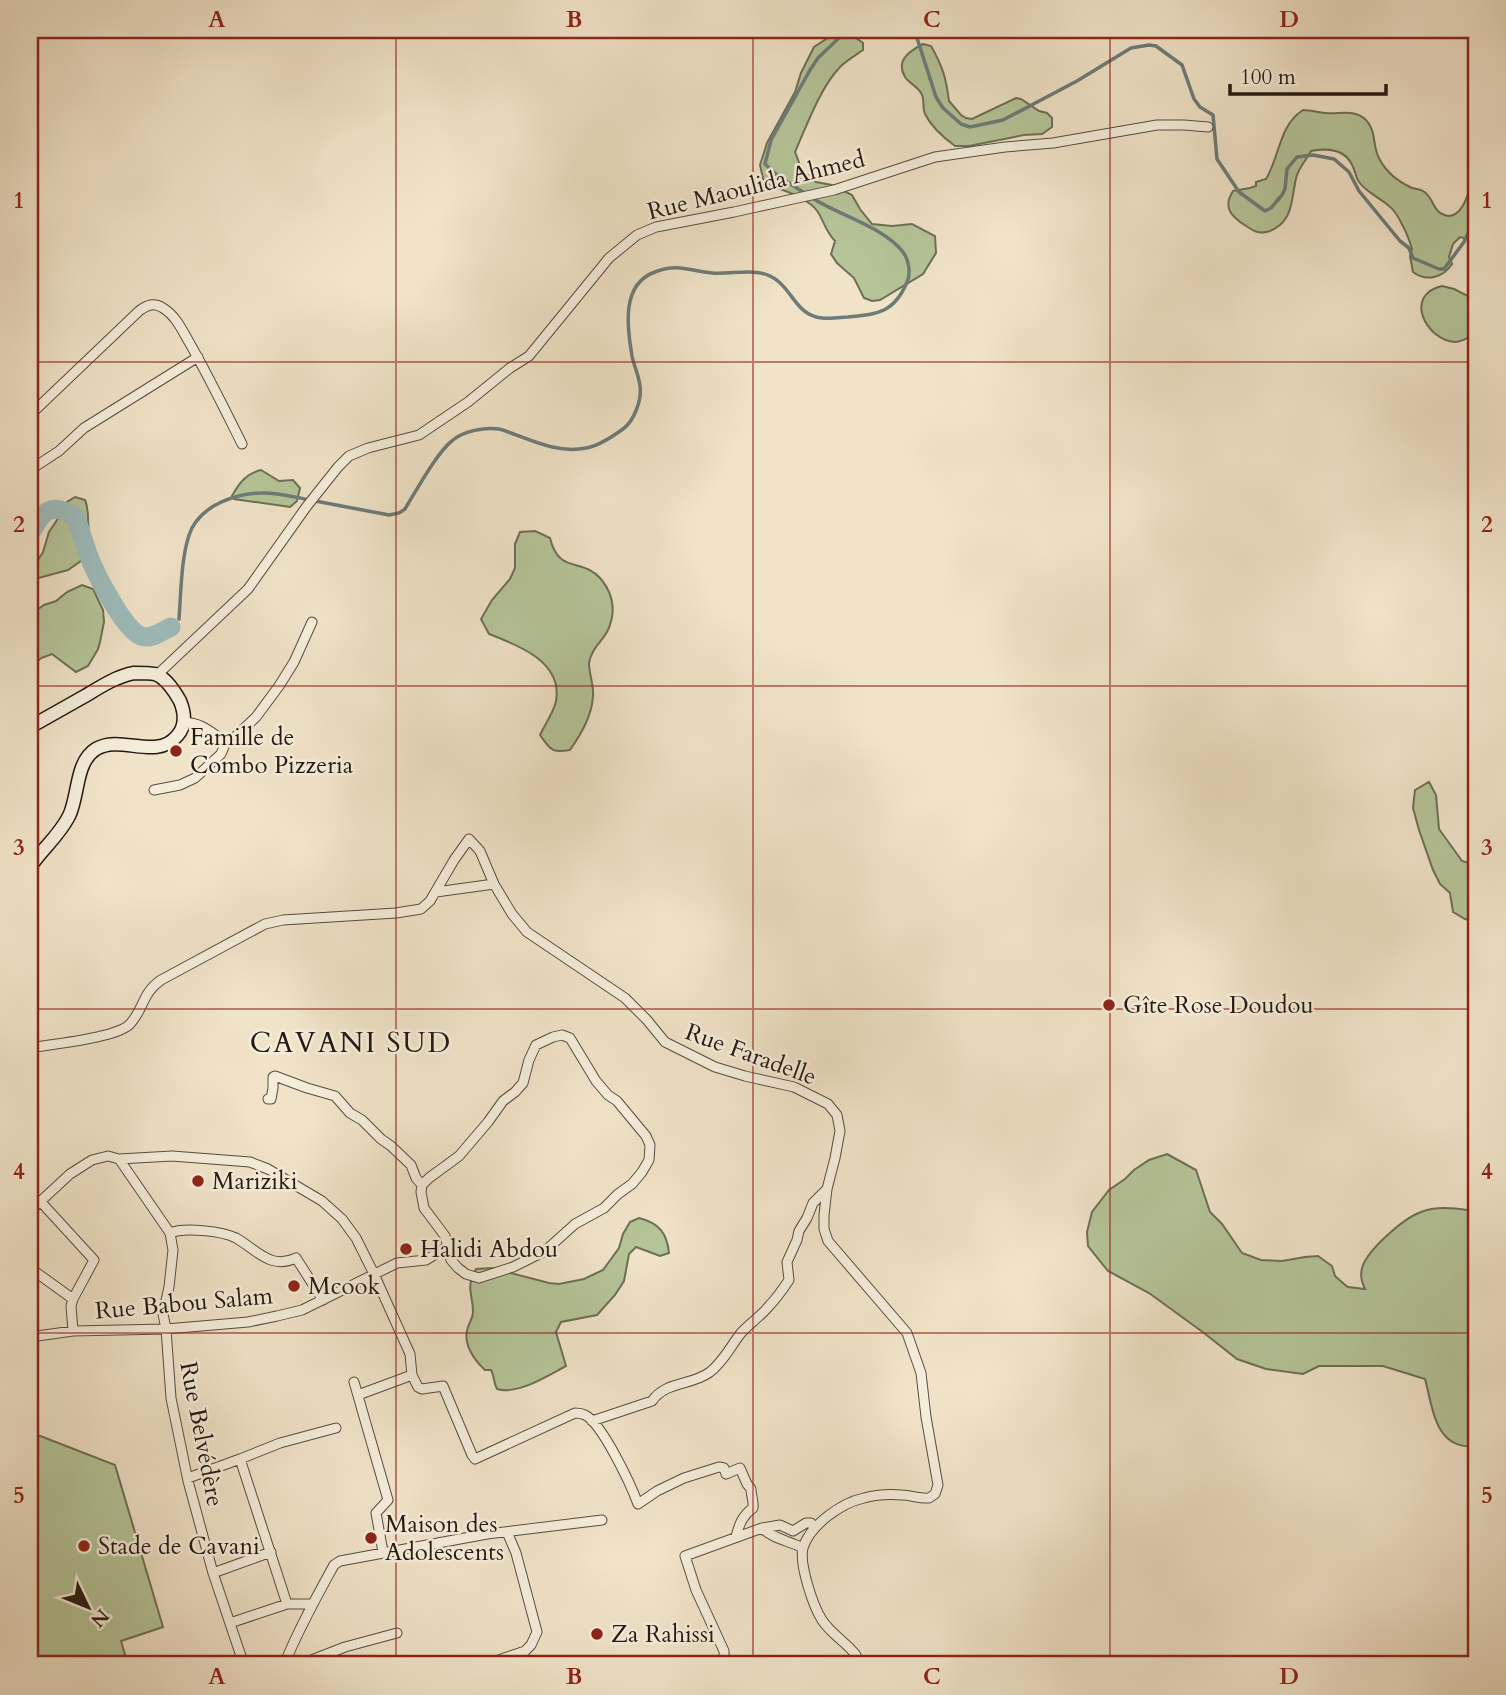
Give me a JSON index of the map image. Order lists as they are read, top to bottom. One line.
{"streets":{"street":["Rue Maoulida Ahmed","Rue Faradelle","Rue Babou Salam","Rue Belvédère"]},"crossings":[["Rue Babou Salam","Rue Belvédère"]],"districts":["CAVANI SUD"],"places":["Famille de Combo Pizzeria","Gîte Rose Doudou","Mariziki","Halidi Abdou","Mcook","Maison des Adolescents","Stade de Cavani","Za Rahissi"],"scale_bar":"100 m","north":"bottom right","grid":{"columns":["A","B","C","D"],"rows":["1","2","3","4","5"]}}
